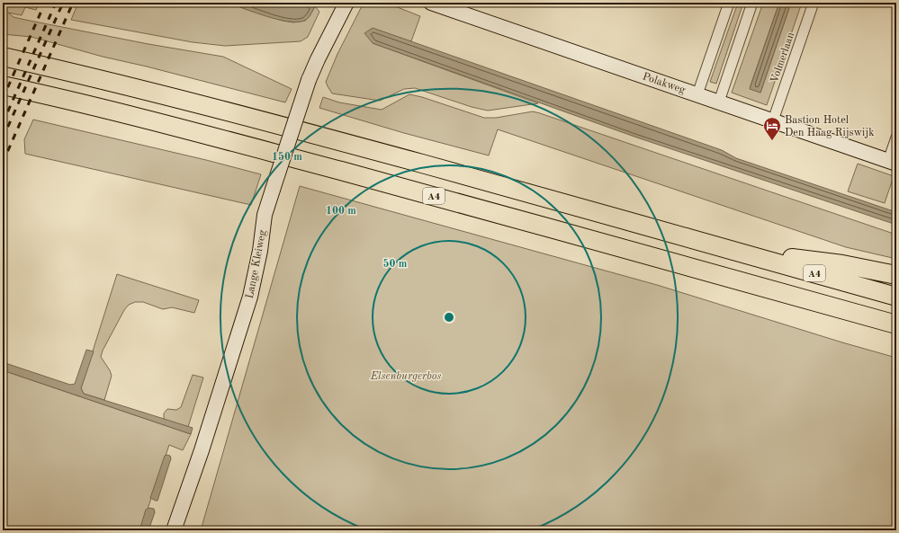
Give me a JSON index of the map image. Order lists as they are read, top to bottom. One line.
{"streets":{"highway":["A4"],"street":["Volmerlaan","Polakweg","Lange Kleiweg"]},"crossings":[["Volmerlaan","Polakweg"]],"parks":["Elsenburgerbos"],"places":{"hotel":["Bastion Hotel Den Haag Rijswijk"]},"rings":["150 m","100 m","50 m"]}
